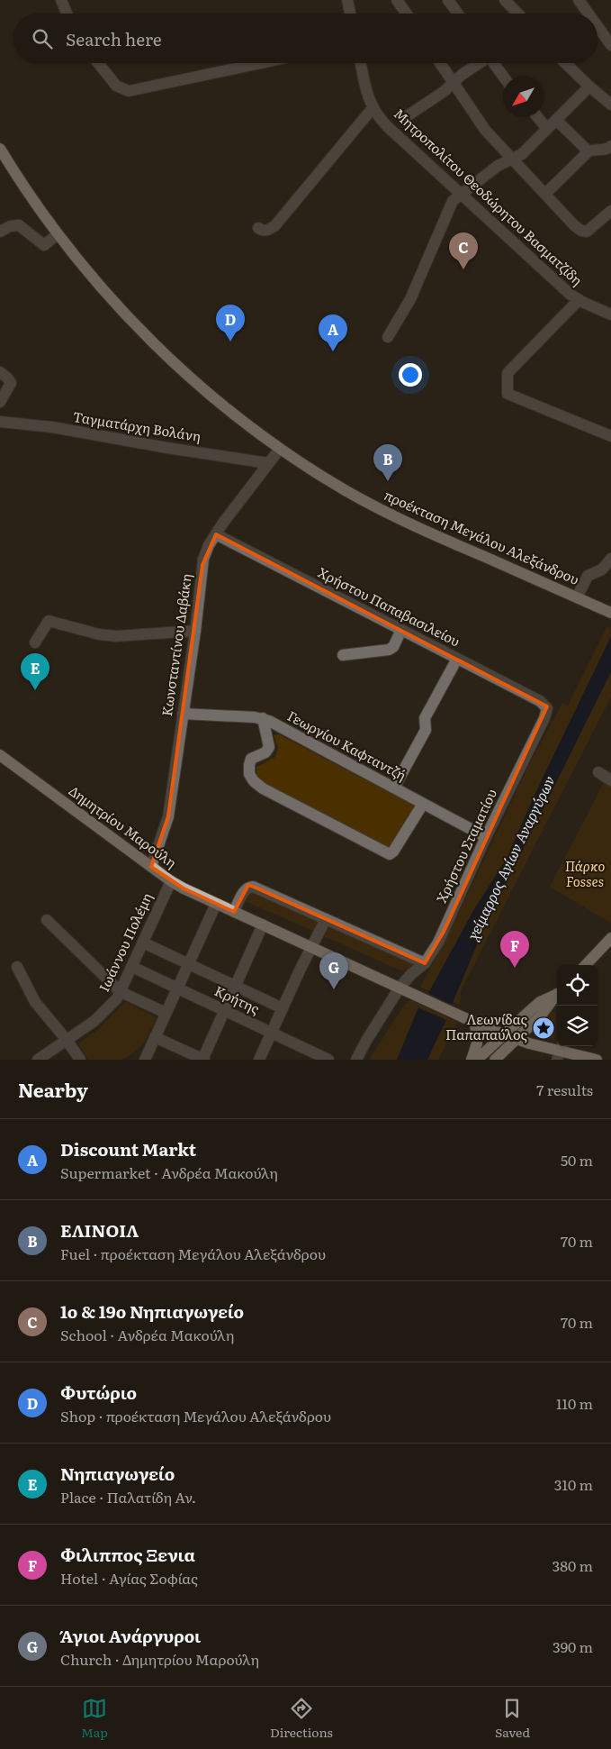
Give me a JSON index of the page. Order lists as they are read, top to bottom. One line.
{"streets":{"main road":["προέκταση Μεγάλου Αλεξάνδρου","Δημητρίου Μαρούλη"],"street":["Μητροπολίτου Θεοδώρητου Βασματζίδη","Ταγματάρχη Βολάνη","Χρήστου Παπαβασιλείου","Κωνσταντίνου Δαβάκη","Γεωργίου Καφταντζή","Χρήστου Σταματίου","Ιωάννου Πολέμη","Κρήτης"]},"crossings":[["Ταγματάρχη Βολάνη","Κωνσταντίνου Δαβάκη"],["προέκταση Μεγάλου Αλεξάνδρου","Κωνσταντίνου Δαβάκη"],["Χρήστου Παπαβασιλείου","Κωνσταντίνου Δαβάκη"],["Χρήστου Παπαβασιλείου","Χρήστου Σταματίου"],["Κωνσταντίνου Δαβάκη","Γεωργίου Καφταντζή"],["Κωνσταντίνου Δαβάκη","Δημητρίου Μαρούλη"],["Γεωργίου Καφταντζή","Χρήστου Σταματίου"],["Δημητρίου Μαρούλη","Χρήστου Σταματίου"],["Δημητρίου Μαρούλη","Ιωάννου Πολέμη"],["Ιωάννου Πολέμη","Κρήτης"]],"water":["χείμαρρος Αγίων Αναργύρων"],"parks":["Πάρκο Fosses"],"places":{"place":["Λεωνίδας Παπαπαύλος"]},"north":"bottom left","page":{"search":"Search here","pins":["C","D","A","B","E","F","G"],"heading":["Nearby","7 results"],"list":[{"mark":"A","name":"Discount Markt","note":"Supermarket · Ανδρέα Μακούλη","value":"50 m"},{"mark":"B","name":"ΕΛΙΝΟΙΛ","note":"Fuel · προέκταση Μεγάλου Αλεξάνδρου","value":"70 m"},{"mark":"C","name":"1ο & 19ο Νηπιαγωγείο","note":"School · Ανδρέα Μακούλη","value":"70 m"},{"mark":"D","name":"Φυτώριο","note":"Shop · προέκταση Μεγάλου Αλεξάνδρου","value":"110 m"},{"mark":"E","name":"Νηπιαγωγείο","note":"Place · Παλατίδη Αν.","value":"310 m"},{"mark":"F","name":"Φιλιππος Ξενια","note":"Hotel · Αγίας Σοφίας","value":"380 m"},{"mark":"G","name":"Άγιοι Ανάργυροι","note":"Church · Δημητρίου Μαρούλη","value":"390 m"}],"nav":["Map","Directions","Saved"]}}
